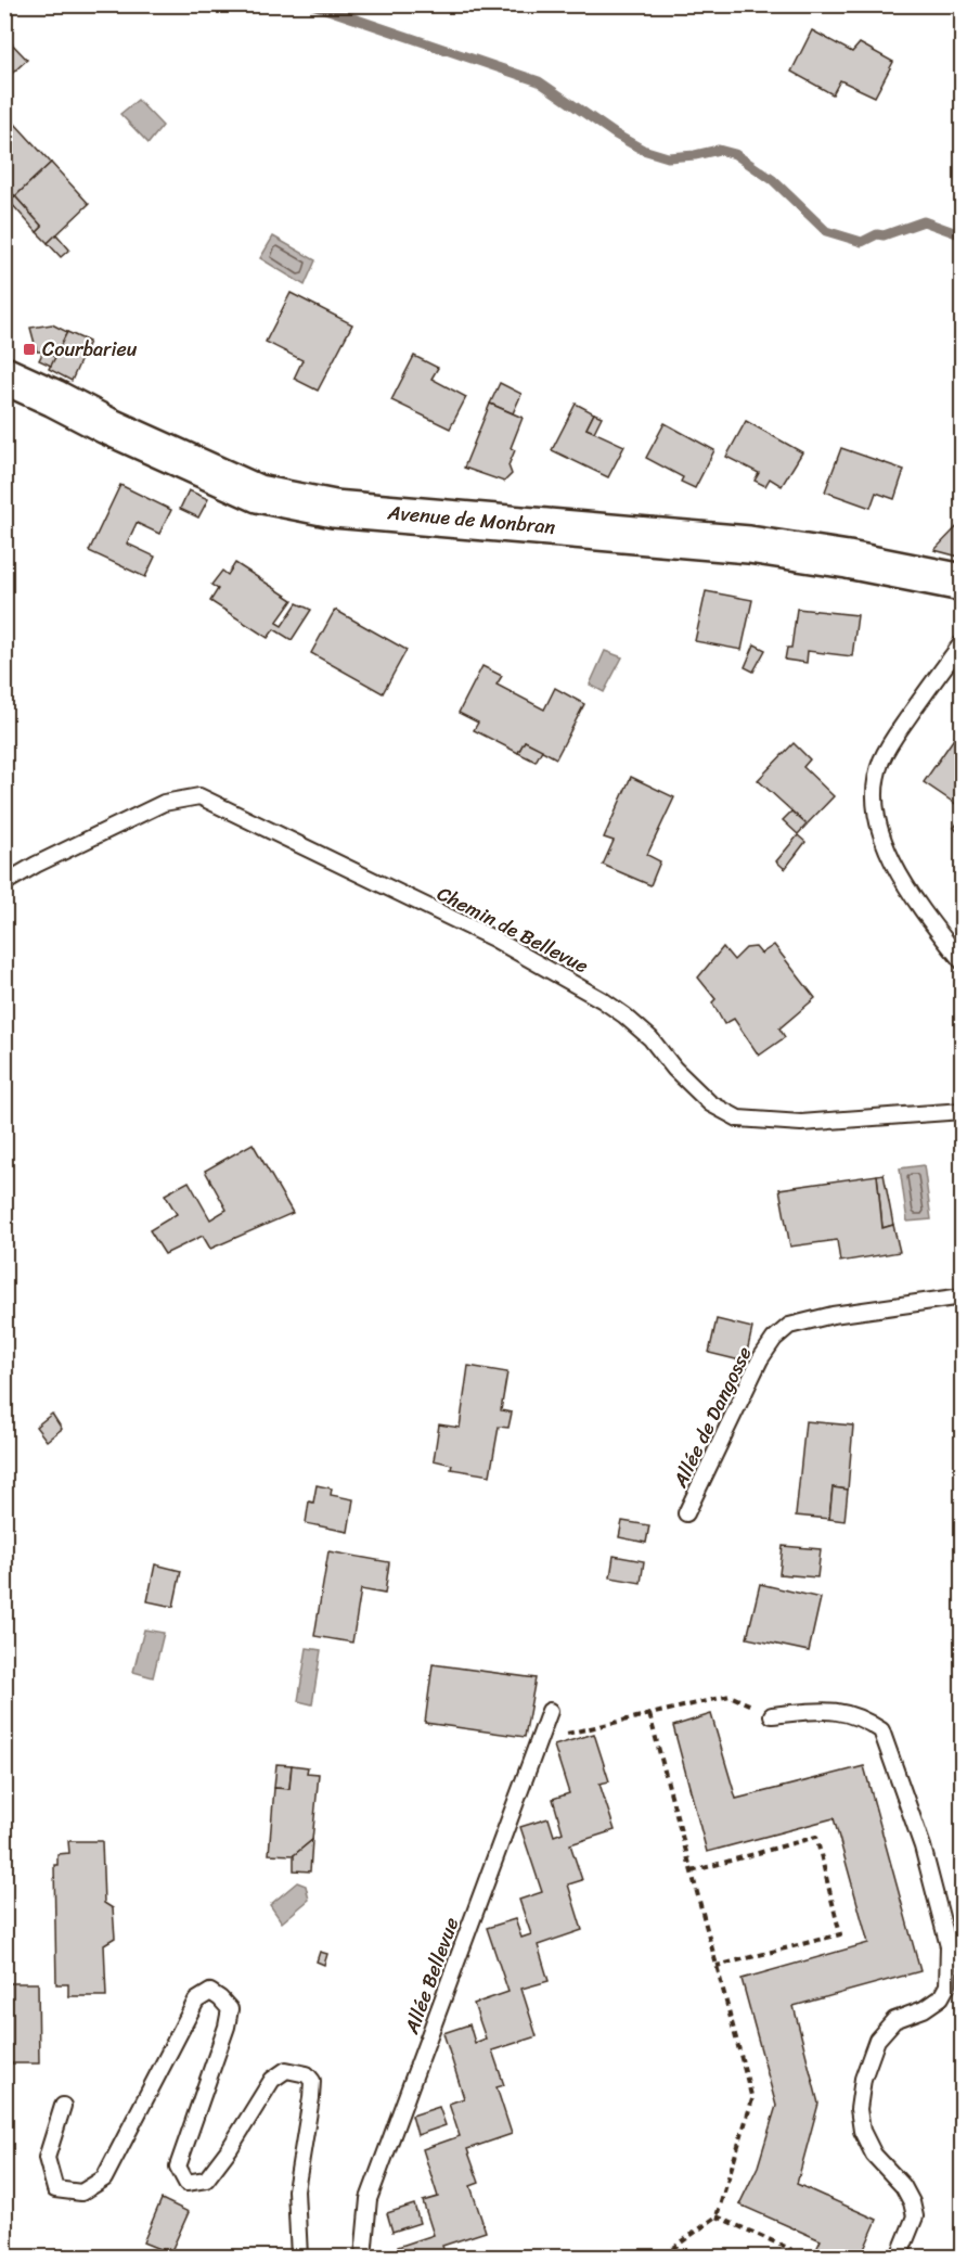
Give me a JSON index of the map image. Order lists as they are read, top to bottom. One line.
{"streets":{"street":["Avenue de Monbran"],"lane":["Chemin de Bellevue","Allée de Dangosse","Allée Bellevue"]},"places":{"transit":["Courbarieu"]}}
